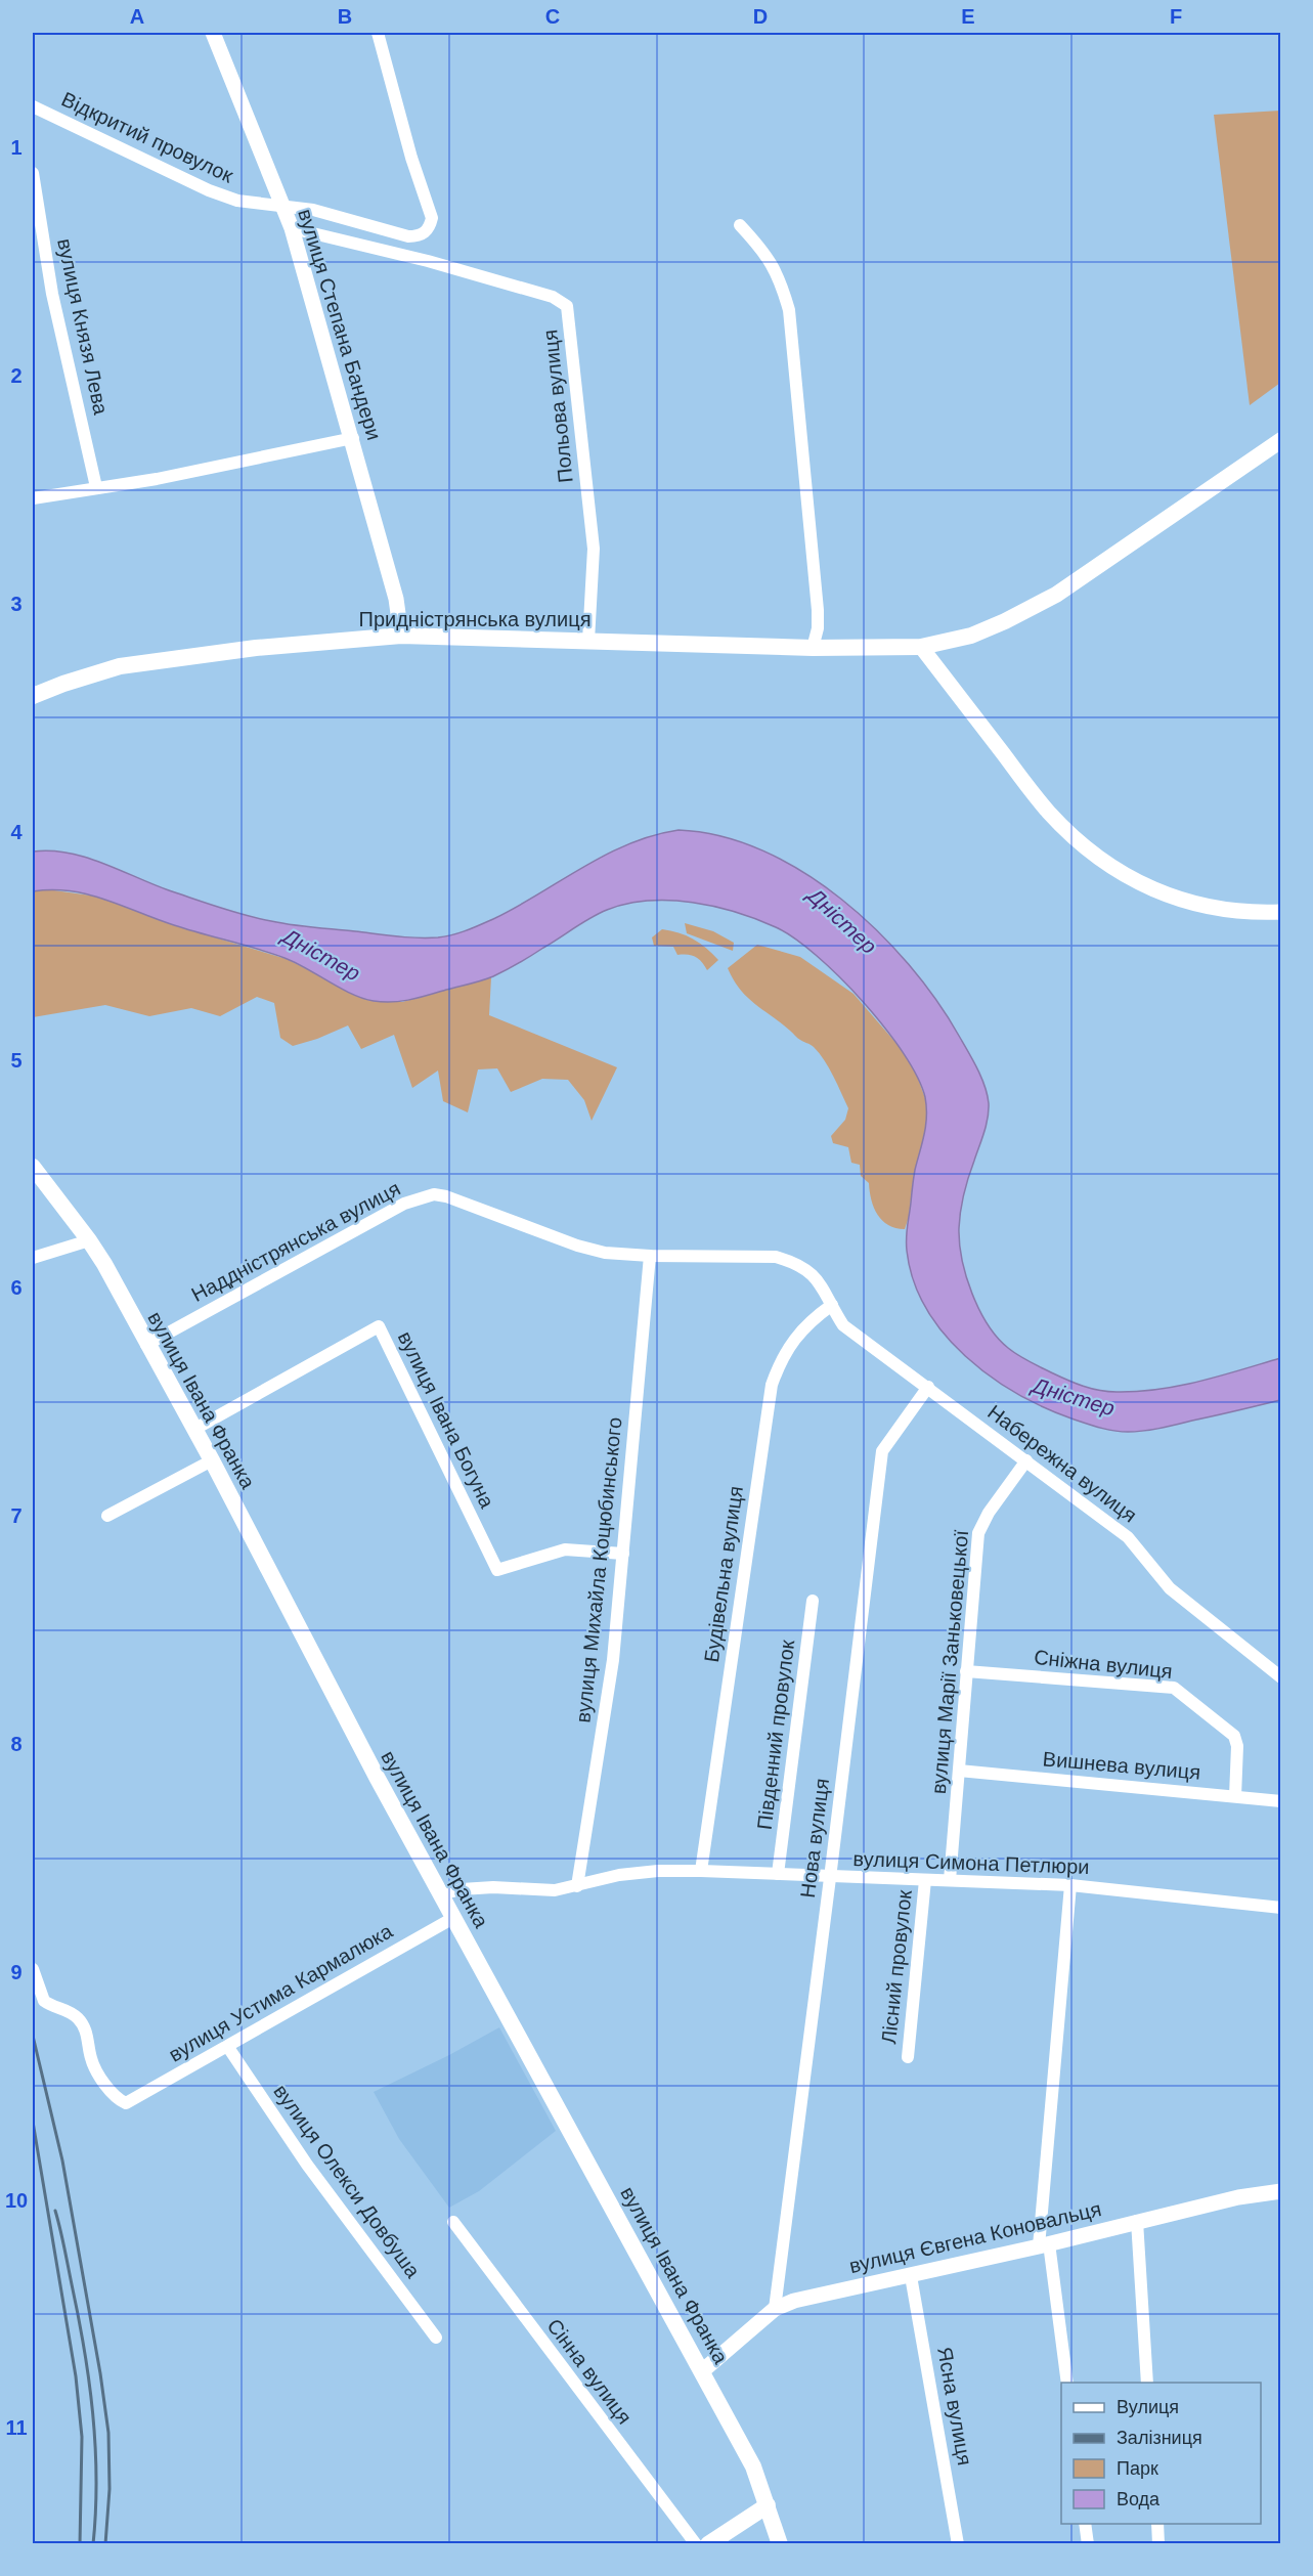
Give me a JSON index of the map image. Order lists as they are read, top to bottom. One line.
{"streets":{"main road":["Придністрянська вулиця","вулиця Івана Франка"],"street":["Відкритий провулок","вулиця Степана Бандери","вулиця Князя Лева","Польова вулиця","Наддністрянська вулиця","вулиця Івана Богуна","Набережна вулиця","вулиця Михайла Коцюбинського","Будівельна вулиця","вулиця Марії Заньковецької","Сніжна вулиця","Південний провулок","Вишнева вулиця","Нова вулиця","вулиця Симона Петлюри","Лісний провулок","вулиця Устима Кармалюка","вулиця Олекси Довбуша","вулиця Євгена Коновальця","Сінна вулиця","Ясна вулиця"]},"crossings":[["Відкритий провулок","вулиця Степана Бандери"],["вулиця Степана Бандери","Польова вулиця"],["вулиця Степана Бандери","Придністрянська вулиця"],["Польова вулиця","Придністрянська вулиця"],["Наддністрянська вулиця","вулиця Івана Франка"],["Наддністрянська вулиця","Набережна вулиця"],["Наддністрянська вулиця","вулиця Михайла Коцюбинського"],["вулиця Івана Франка","вулиця Івана Богуна"],["вулиця Івана Франка","вулиця Симона Петлюри"],["вулиця Івана Франка","вулиця Устима Кармалюка"],["вулиця Івана Франка","вулиця Євгена Коновальця"],["вулиця Івана Богуна","вулиця Михайла Коцюбинського"],["Набережна вулиця","Будівельна вулиця"],["Набережна вулиця","вулиця Марії Заньковецької"],["Набережна вулиця","Нова вулиця"],["вулиця Михайла Коцюбинського","вулиця Симона Петлюри"],["Будівельна вулиця","вулиця Симона Петлюри"],["вулиця Марії Заньковецької","Сніжна вулиця"],["вулиця Марії Заньковецької","Вишнева вулиця"],["вулиця Марії Заньковецької","вулиця Симона Петлюри"],["Сніжна вулиця","Вишнева вулиця"],["Південний провулок","вулиця Симона Петлюри"],["Нова вулиця","вулиця Симона Петлюри"],["Нова вулиця","вулиця Євгена Коновальця"],["вулиця Симона Петлюри","Лісний провулок"],["вулиця Устима Кармалюка","вулиця Олекси Довбуша"],["вулиця Євгена Коновальця","Ясна вулиця"]],"water":["Дністер"],"legend":["Вулиця","Залізниця","Парк","Вода"],"grid":{"columns":["A","B","C","D","E","F"],"rows":["1","2","3","4","5","6","7","8","9","10","11"]}}
